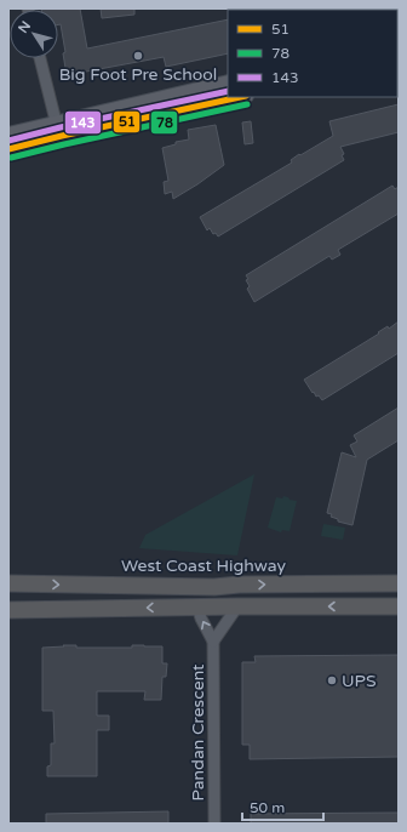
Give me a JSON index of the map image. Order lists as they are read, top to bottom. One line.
{"streets":{"highway":["West Coast Highway"],"street":["Pandan Crescent"]},"places":["Big Foot Pre School","UPS"],"lines":["transit line 143","transit line 51","transit line 78"],"legend":["51","78","143"],"scale_bar":"50 m","north":"top left"}
